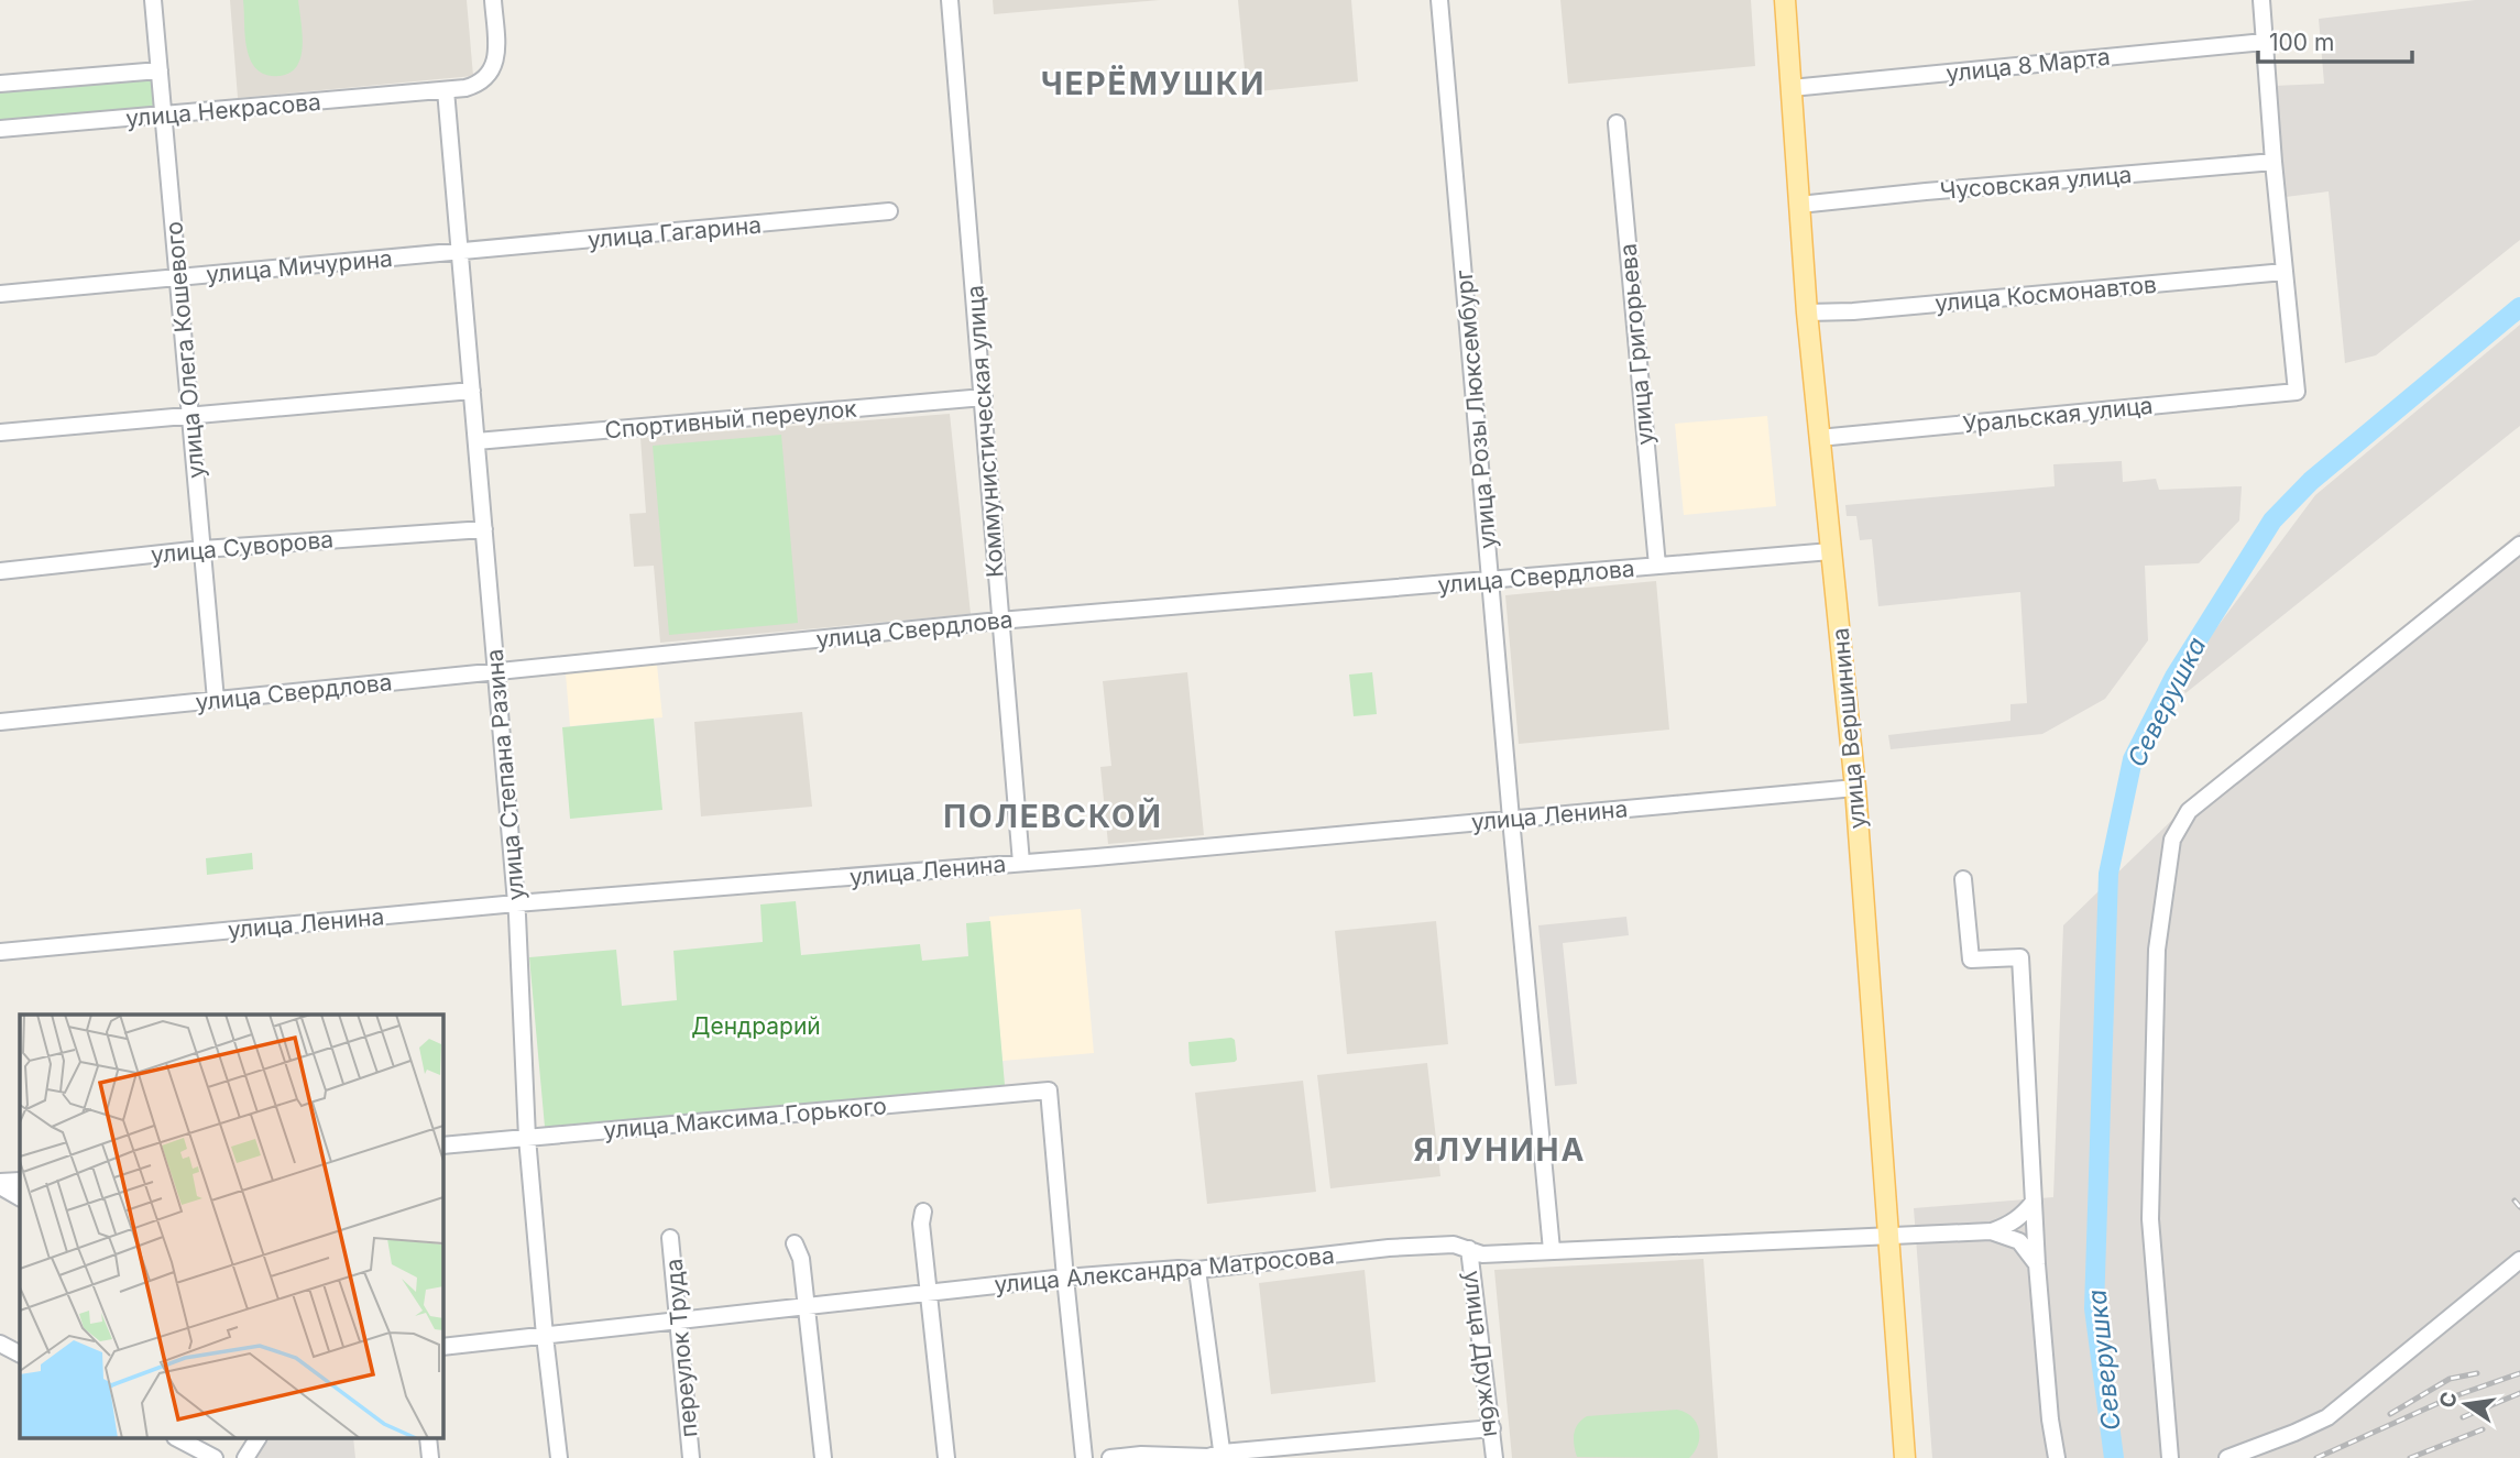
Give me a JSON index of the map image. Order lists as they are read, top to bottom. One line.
{"streets":{"main road":["улица Вершинина"],"street":["улица 8 Марта","улица Некрасова","Чусовская улица","улица Гагарина","улица Мичурина","улица Космонавтов","улица Григорьева","улица Олега Кошевого","улица Розы Люксембург","Уральская улица","Спортивный переулок","Коммунистическая улица","улица Суворова","улица Свердлова","улица Степана Разина","улица Ленина","улица Максима Горького","улица Александра Матросова","переулок Труда","улица Дружбы"]},"crossings":[["улица 8 Марта","улица Вершинина"],["улица Некрасова","улица Олега Кошевого"],["улица Некрасова","улица Степана Разина"],["Чусовская улица","улица Вершинина"],["улица Гагарина","улица Мичурина"],["улица Гагарина","улица Степана Разина"],["улица Мичурина","улица Олега Кошевого"],["улица Мичурина","улица Степана Разина"],["улица Космонавтов","Уральская улица"],["улица Космонавтов","улица Вершинина"],["улица Григорьева","улица Свердлова"],["улица Олега Кошевого","улица Суворова"],["улица Олега Кошевого","улица Свердлова"],["улица Розы Люксембург","улица Свердлова"],["улица Розы Люксембург","улица Ленина"],["улица Розы Люксембург","улица Александра Матросова"],["Уральская улица","улица Вершинина"],["Спортивный переулок","Коммунистическая улица"],["Спортивный переулок","улица Степана Разина"],["Коммунистическая улица","улица Свердлова"],["Коммунистическая улица","улица Ленина"],["улица Суворова","улица Степана Разина"],["улица Свердлова","улица Вершинина"],["улица Свердлова","улица Степана Разина"],["улица Вершинина","улица Ленина"],["улица Вершинина","улица Александра Матросова"],["улица Степана Разина","улица Ленина"],["улица Степана Разина","улица Максима Горького"],["улица Степана Разина","улица Александра Матросова"],["улица Максима Горького","улица Александра Матросова"],["улица Александра Матросова","переулок Труда"],["улица Александра Матросова","улица Дружбы"]],"districts":["ЧЕРЁМУШКИ","ПОЛЕВСКОЙ","ЯЛУНИНА"],"water":["Северушка"],"parks":["Дендрарий"],"scale_bar":"100 m","north":"left"}
